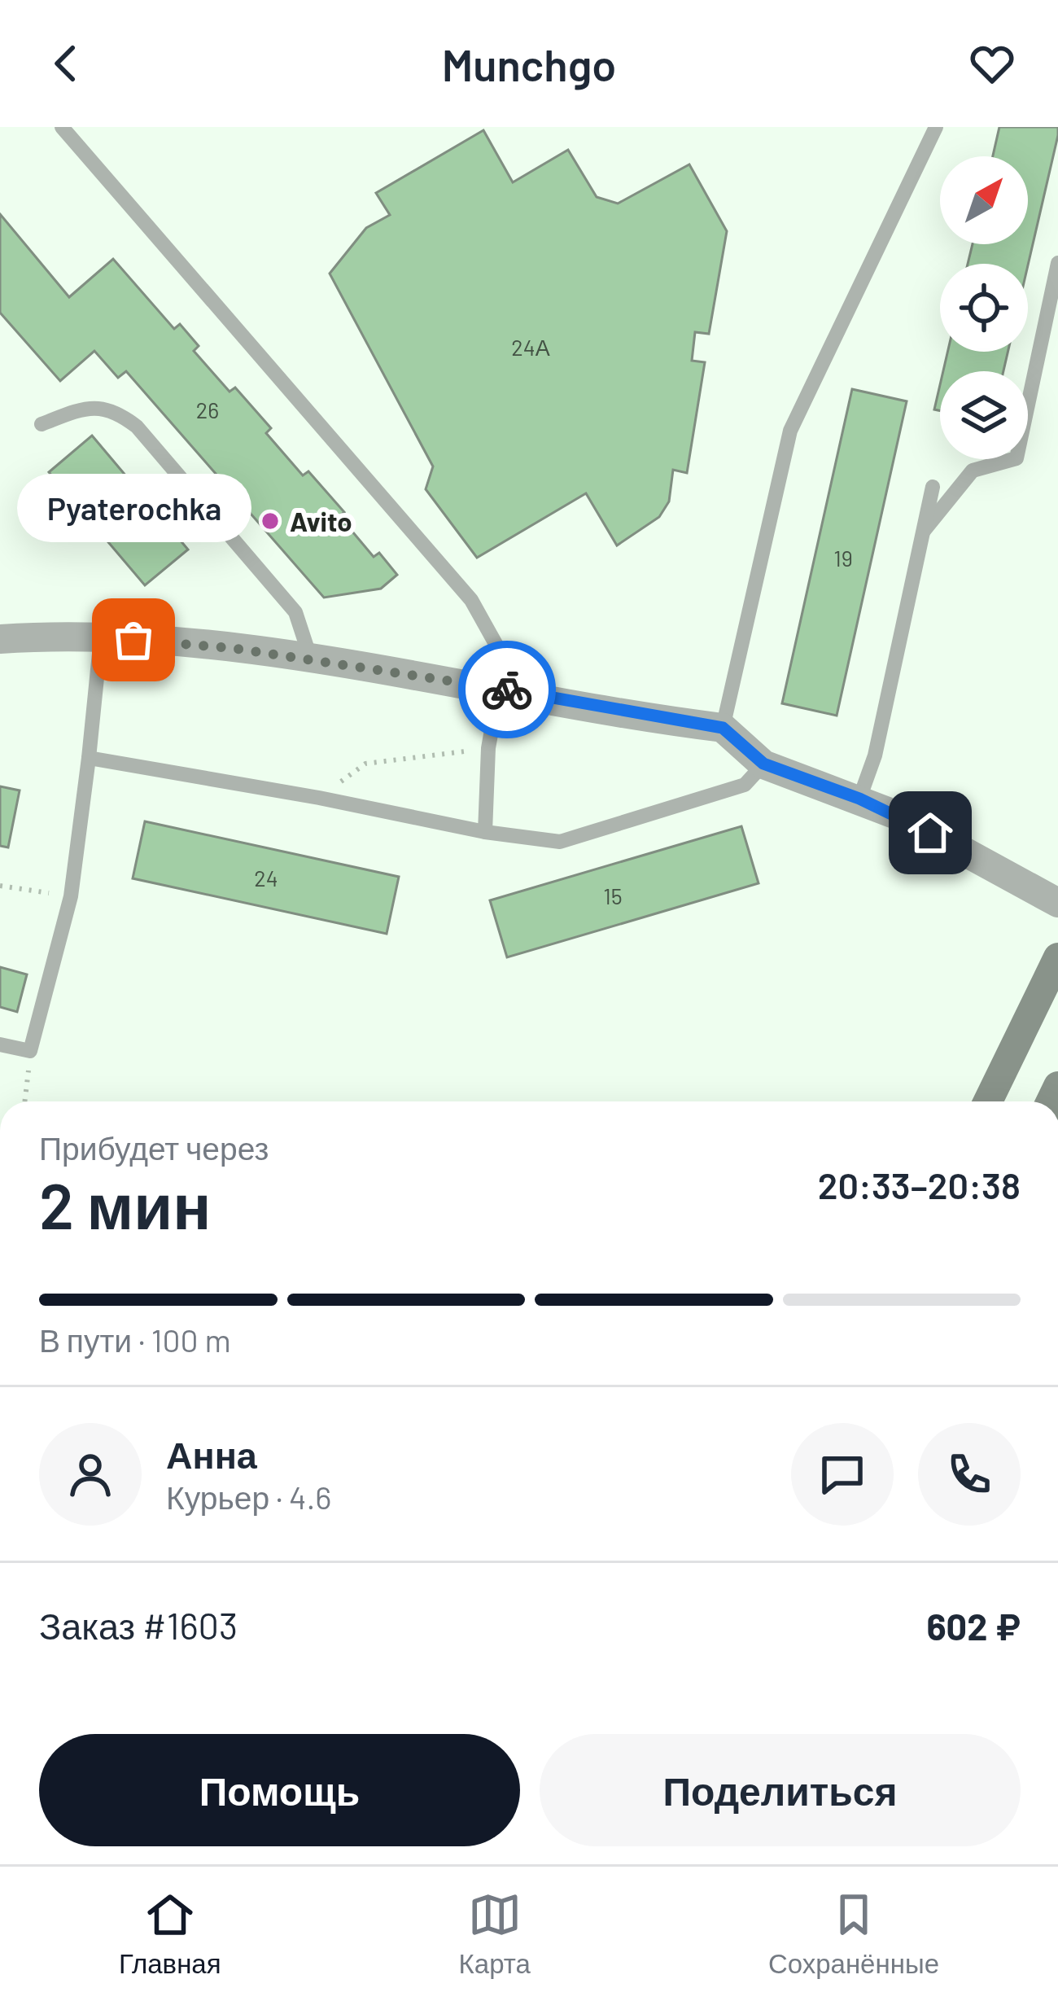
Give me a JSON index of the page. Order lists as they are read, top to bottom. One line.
{"places":["Avito","Pyaterochka"],"house_numbers":["24А","26","19","24","15"],"north":"top right","page":{"header":"Munchgo","bubble":"Pyaterochka","heading":["2 мин","Прибудет через","20:33–20:38"],"panel":["Анна","Курьер · 4.6","Заказ #1603","602 ₽"],"bar":"В пути · 100 m","buttons":["Помощь","Поделиться"],"tabs":["Главная","Карта","Сохранённые"]}}
